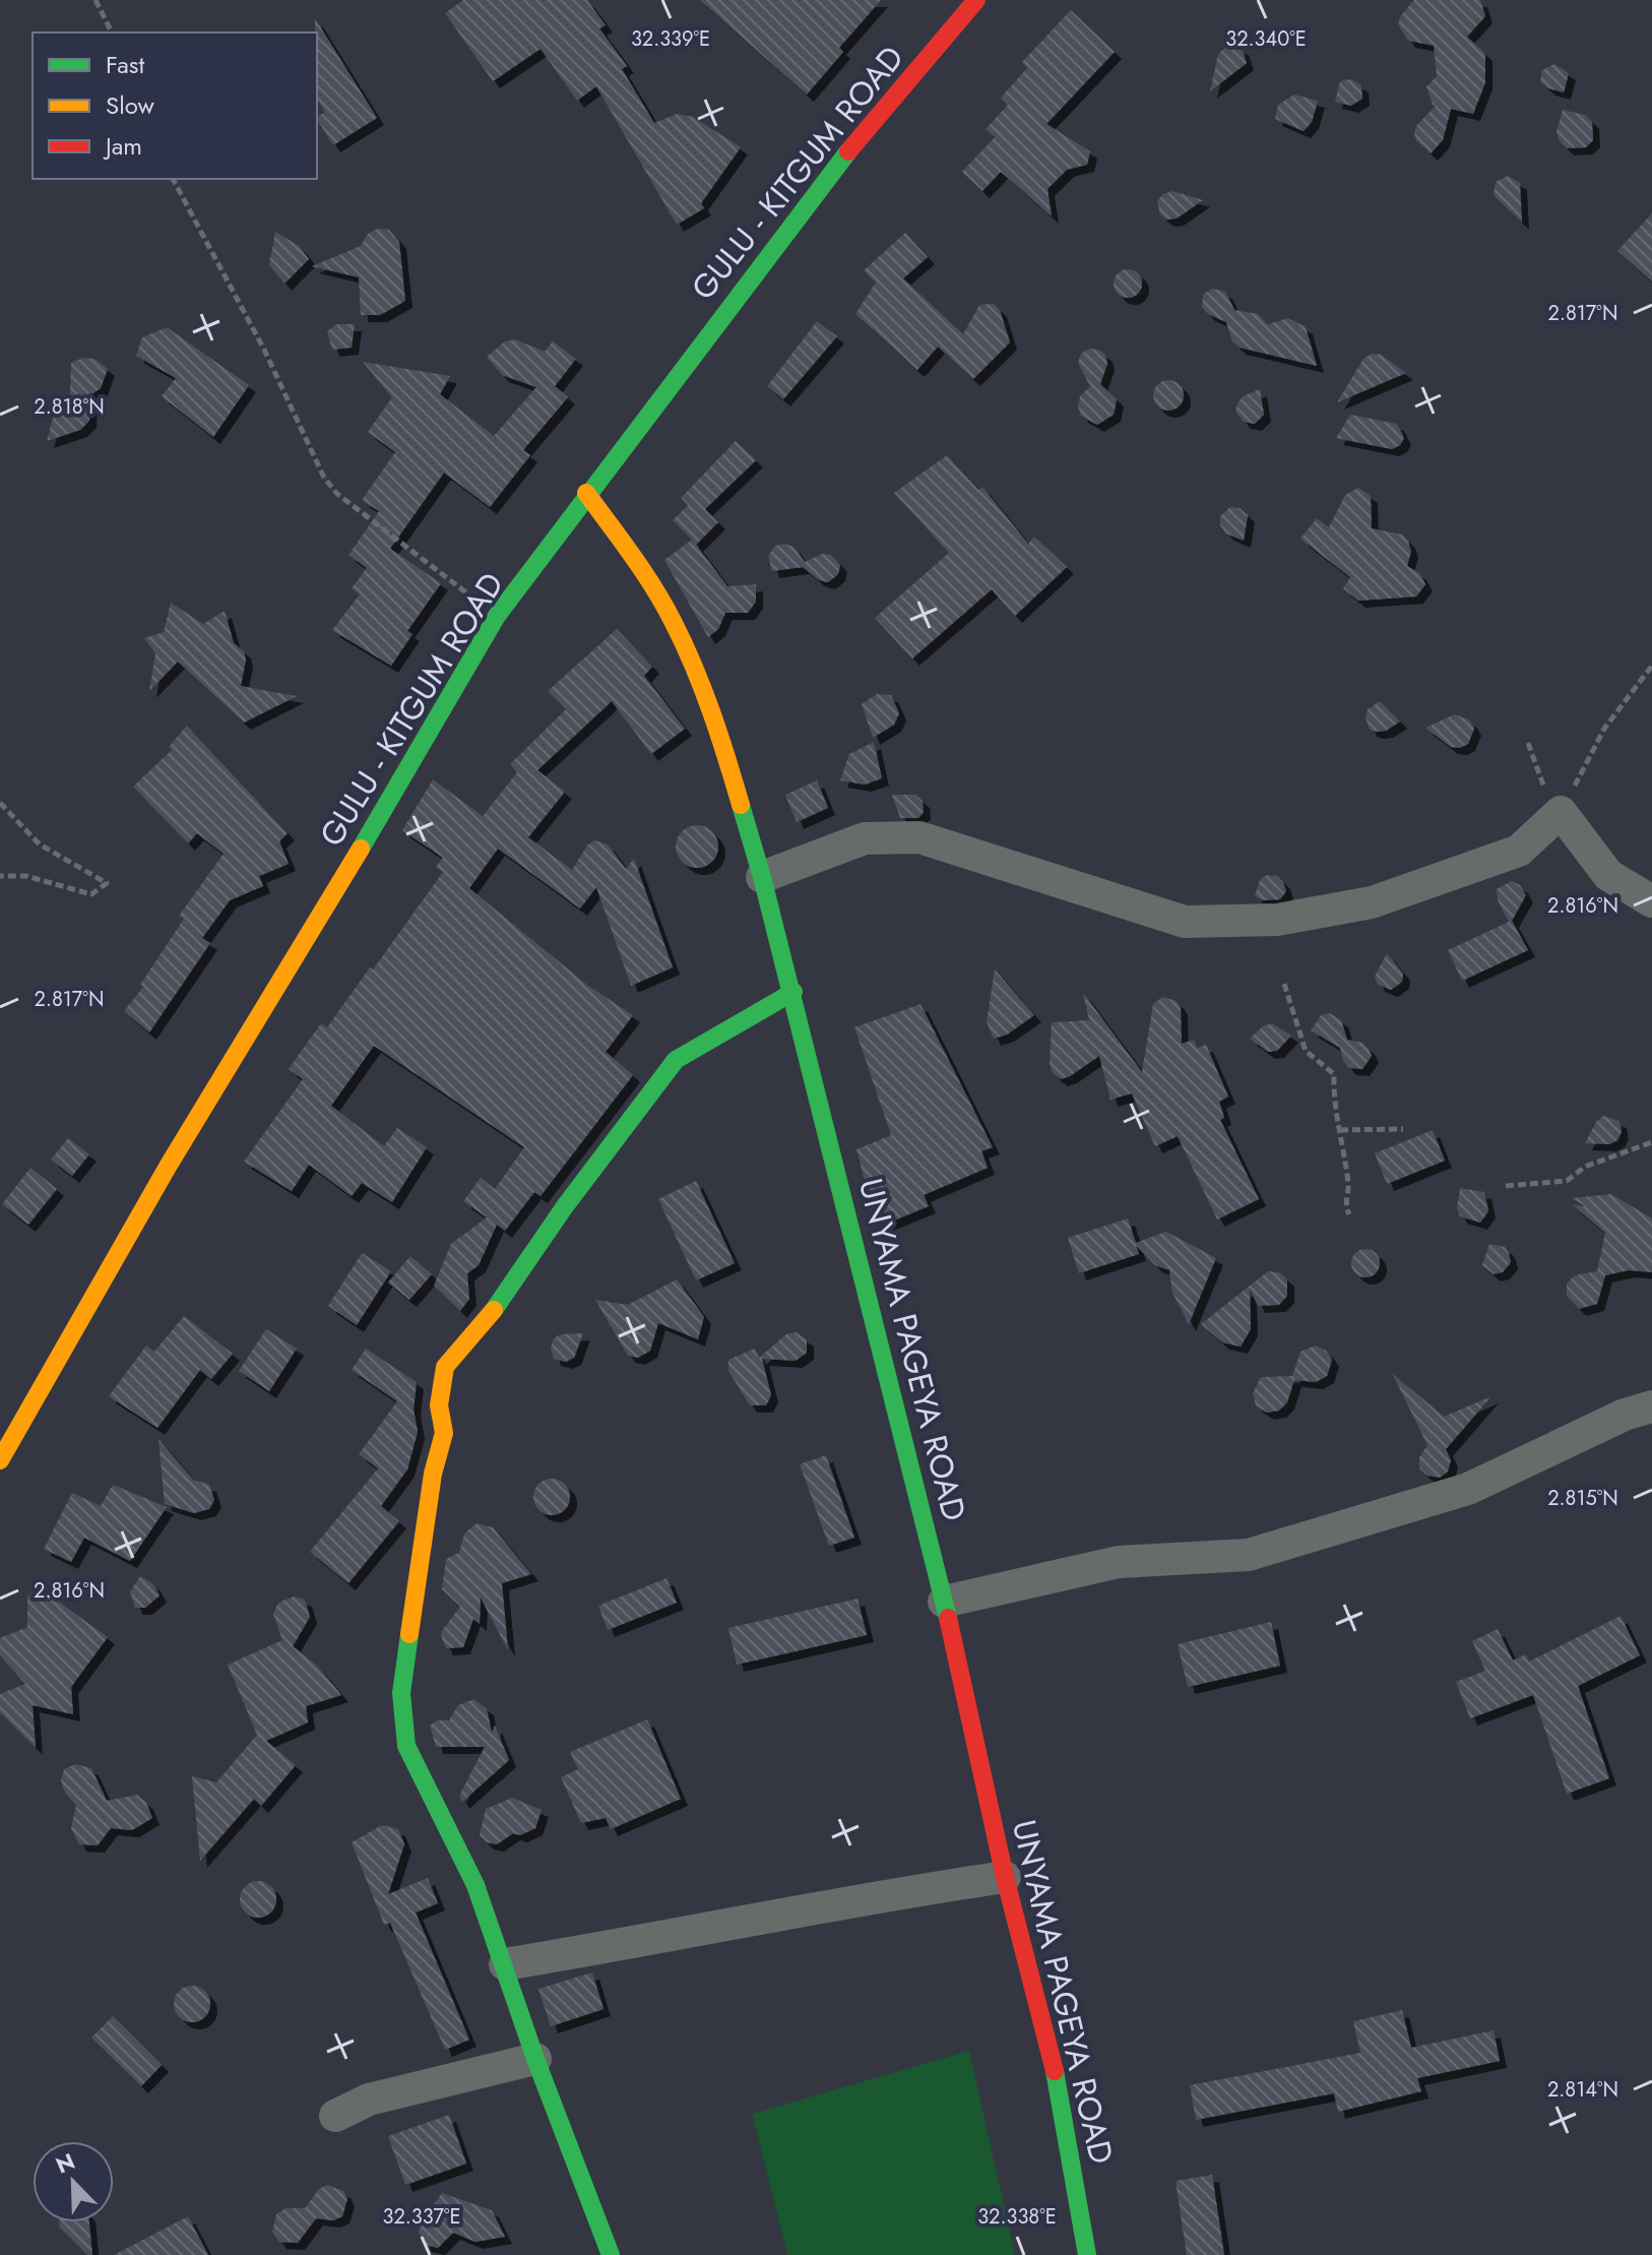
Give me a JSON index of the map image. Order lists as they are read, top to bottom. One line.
{"streets":{"street":["GULU - KITGUM ROAD","UNYAMA PAGEYA ROAD"]},"crossings":[["GULU - KITGUM ROAD","UNYAMA PAGEYA ROAD"]],"legend":["Fast","Slow","Jam"],"north":"top left","coordinates":["32.339°E","32.340°E","2.817°N","2.818°N","2.816°N","2.815°N","2.814°N","32.337°E","32.338°E"]}
